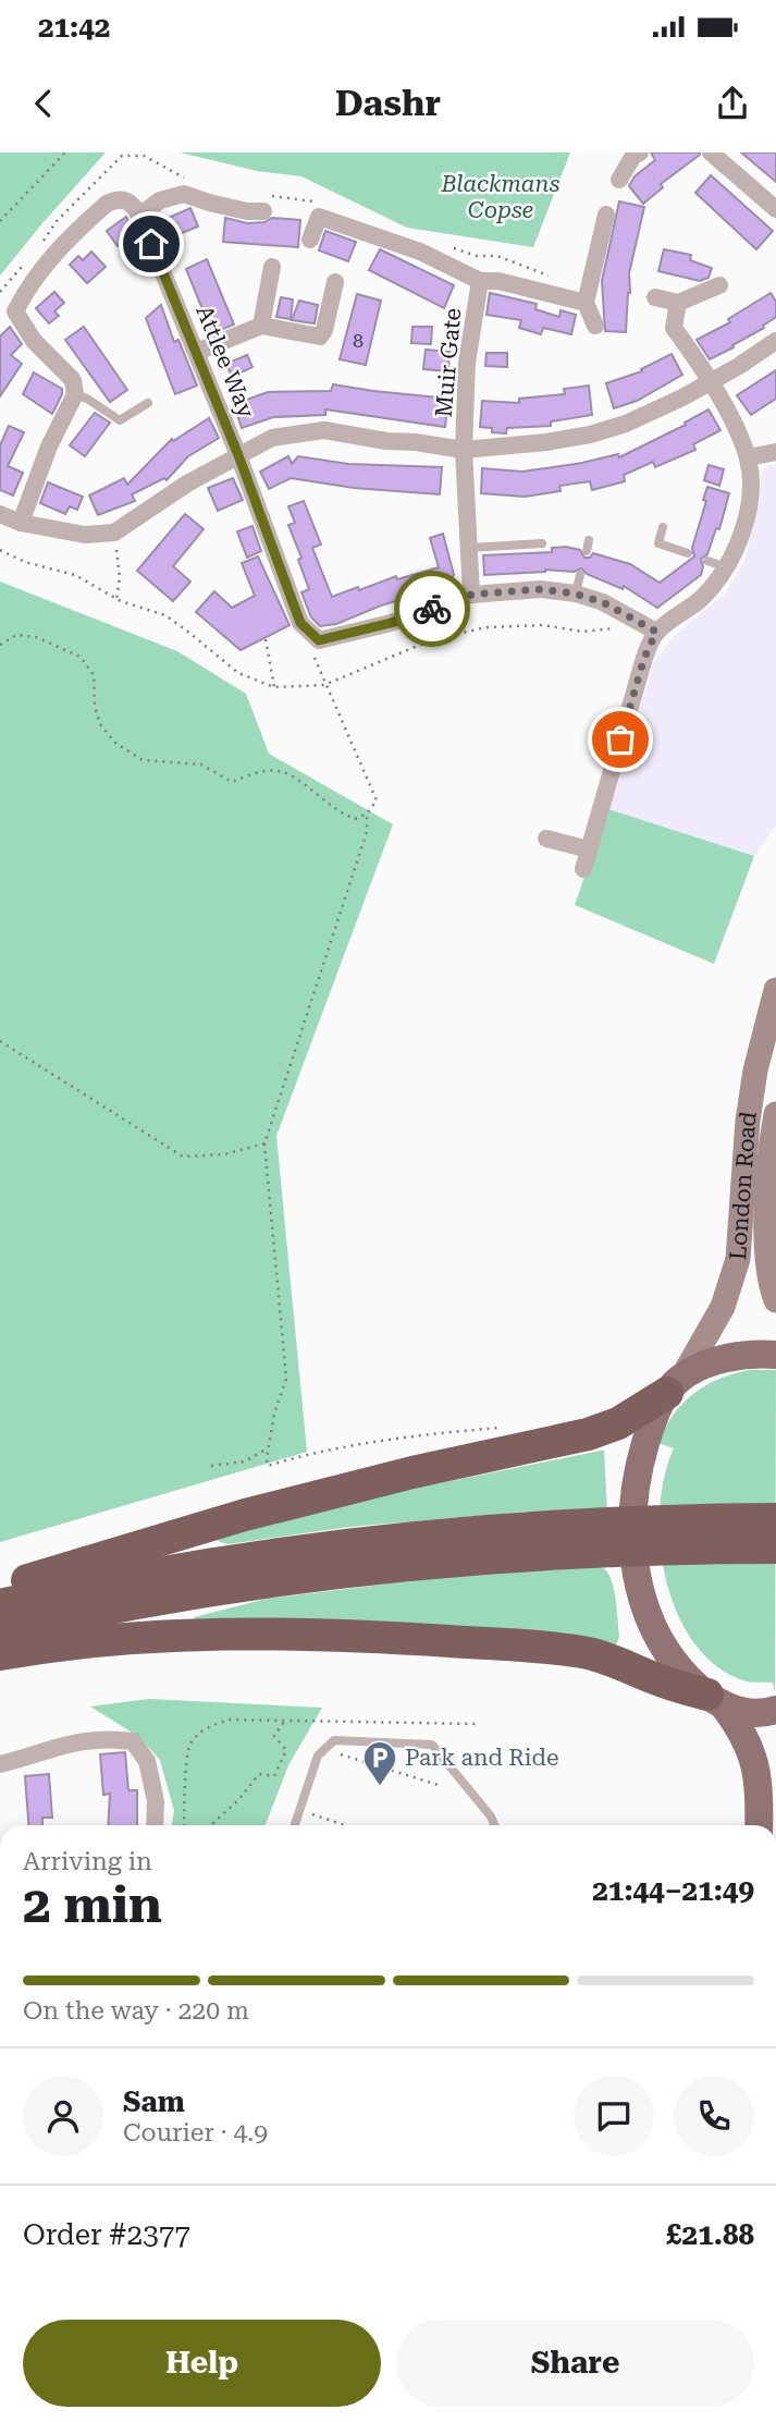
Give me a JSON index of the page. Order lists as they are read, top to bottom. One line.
{"streets":{"main road":["London Road"],"street":["Attlee Way","Muir Gate"]},"parks":["Blackmans Copse"],"places":{"parking":["Park and Ride"]},"house_numbers":["8"],"page":{"status":"21:42","header":"Dashr","heading":["2 min","Arriving in","21:44–21:49"],"panel":["Sam","Courier · 4.9","Order #2377","£21.88"],"bar":"On the way · 220 m","buttons":["Help","Share"]}}
